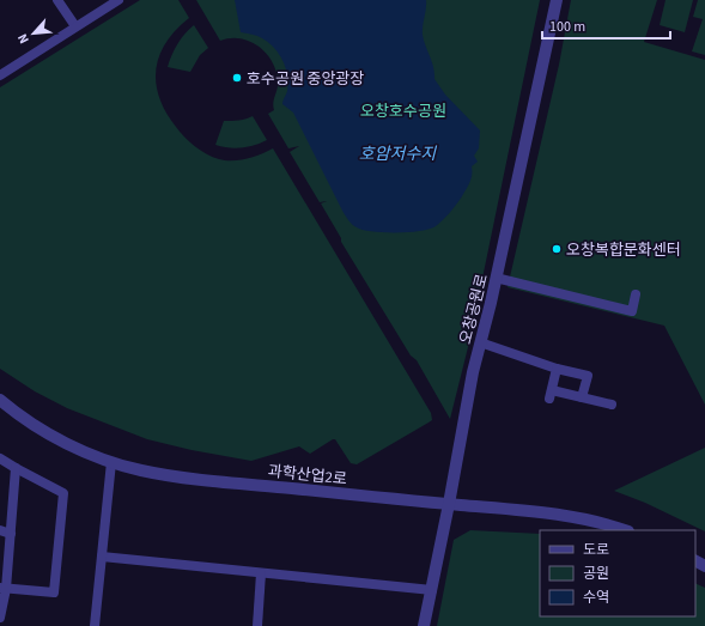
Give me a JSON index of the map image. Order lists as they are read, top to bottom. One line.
{"streets":{"street":["오창공원로","과학산업2로"]},"crossings":[["오창공원로","과학산업2로"]],"water":["호암저수지"],"parks":["오창호수공원"],"places":["호수공원 중앙광장","오창복합문화센터"],"legend":["도로","공원","수역"],"scale_bar":"100 m","north":"bottom left"}
